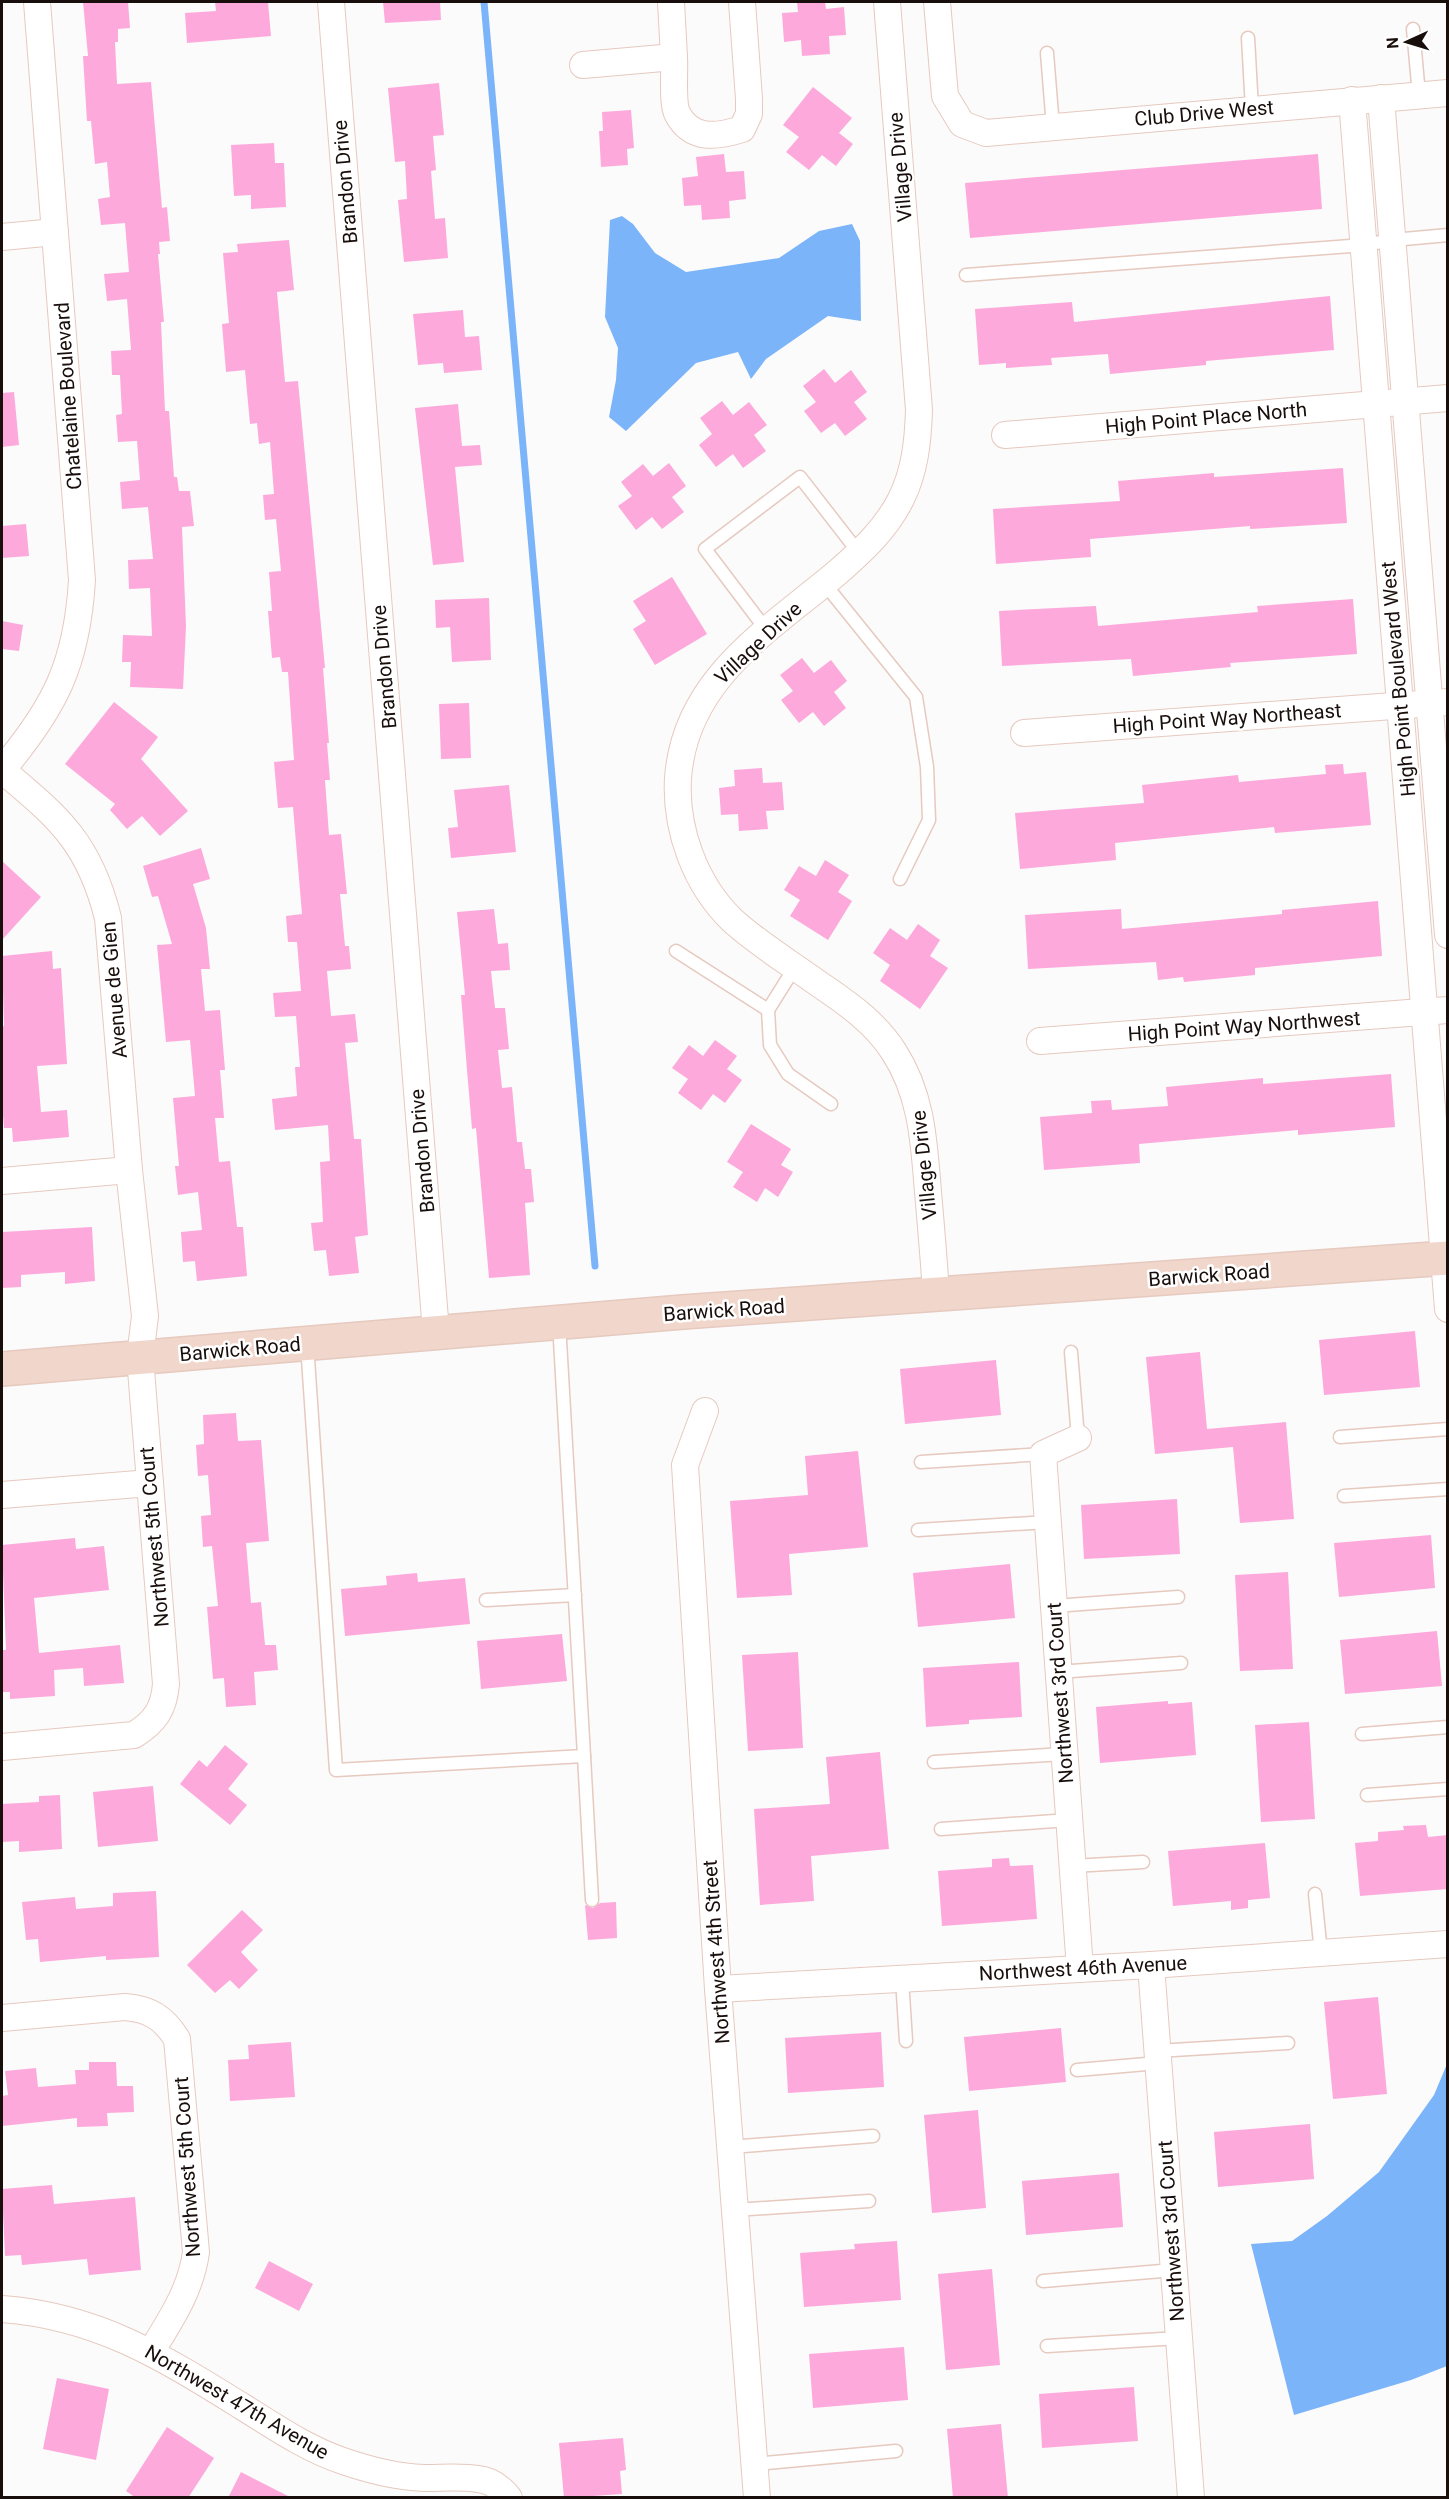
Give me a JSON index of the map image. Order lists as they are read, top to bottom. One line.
{"streets":{"street":["Club Drive West","Village Drive","Brandon Drive","Chatelaine Boulevard","High Point Place North","High Point Boulevard West","High Point Way Northeast","Avenue de Gien","High Point Way Northwest","Barwick Road","Northwest 5th Court","Northwest 3rd Court","Northwest 4th Street","Northwest 46th Avenue","Northwest 47th Avenue"]},"crossings":[["Club Drive West","High Point Boulevard West"],["Village Drive","Barwick Road"],["Brandon Drive","Barwick Road"],["Chatelaine Boulevard","Avenue de Gien"],["High Point Place North","High Point Boulevard West"],["High Point Boulevard West","High Point Way Northeast"],["High Point Boulevard West","High Point Way Northwest"],["High Point Boulevard West","Barwick Road"],["Avenue de Gien","Barwick Road"],["Avenue de Gien","Northwest 5th Court"],["Barwick Road","Northwest 5th Court"],["Northwest 5th Court","Northwest 47th Avenue"],["Northwest 3rd Court","Northwest 46th Avenue"],["Northwest 4th Street","Northwest 46th Avenue"]],"north":"left"}
